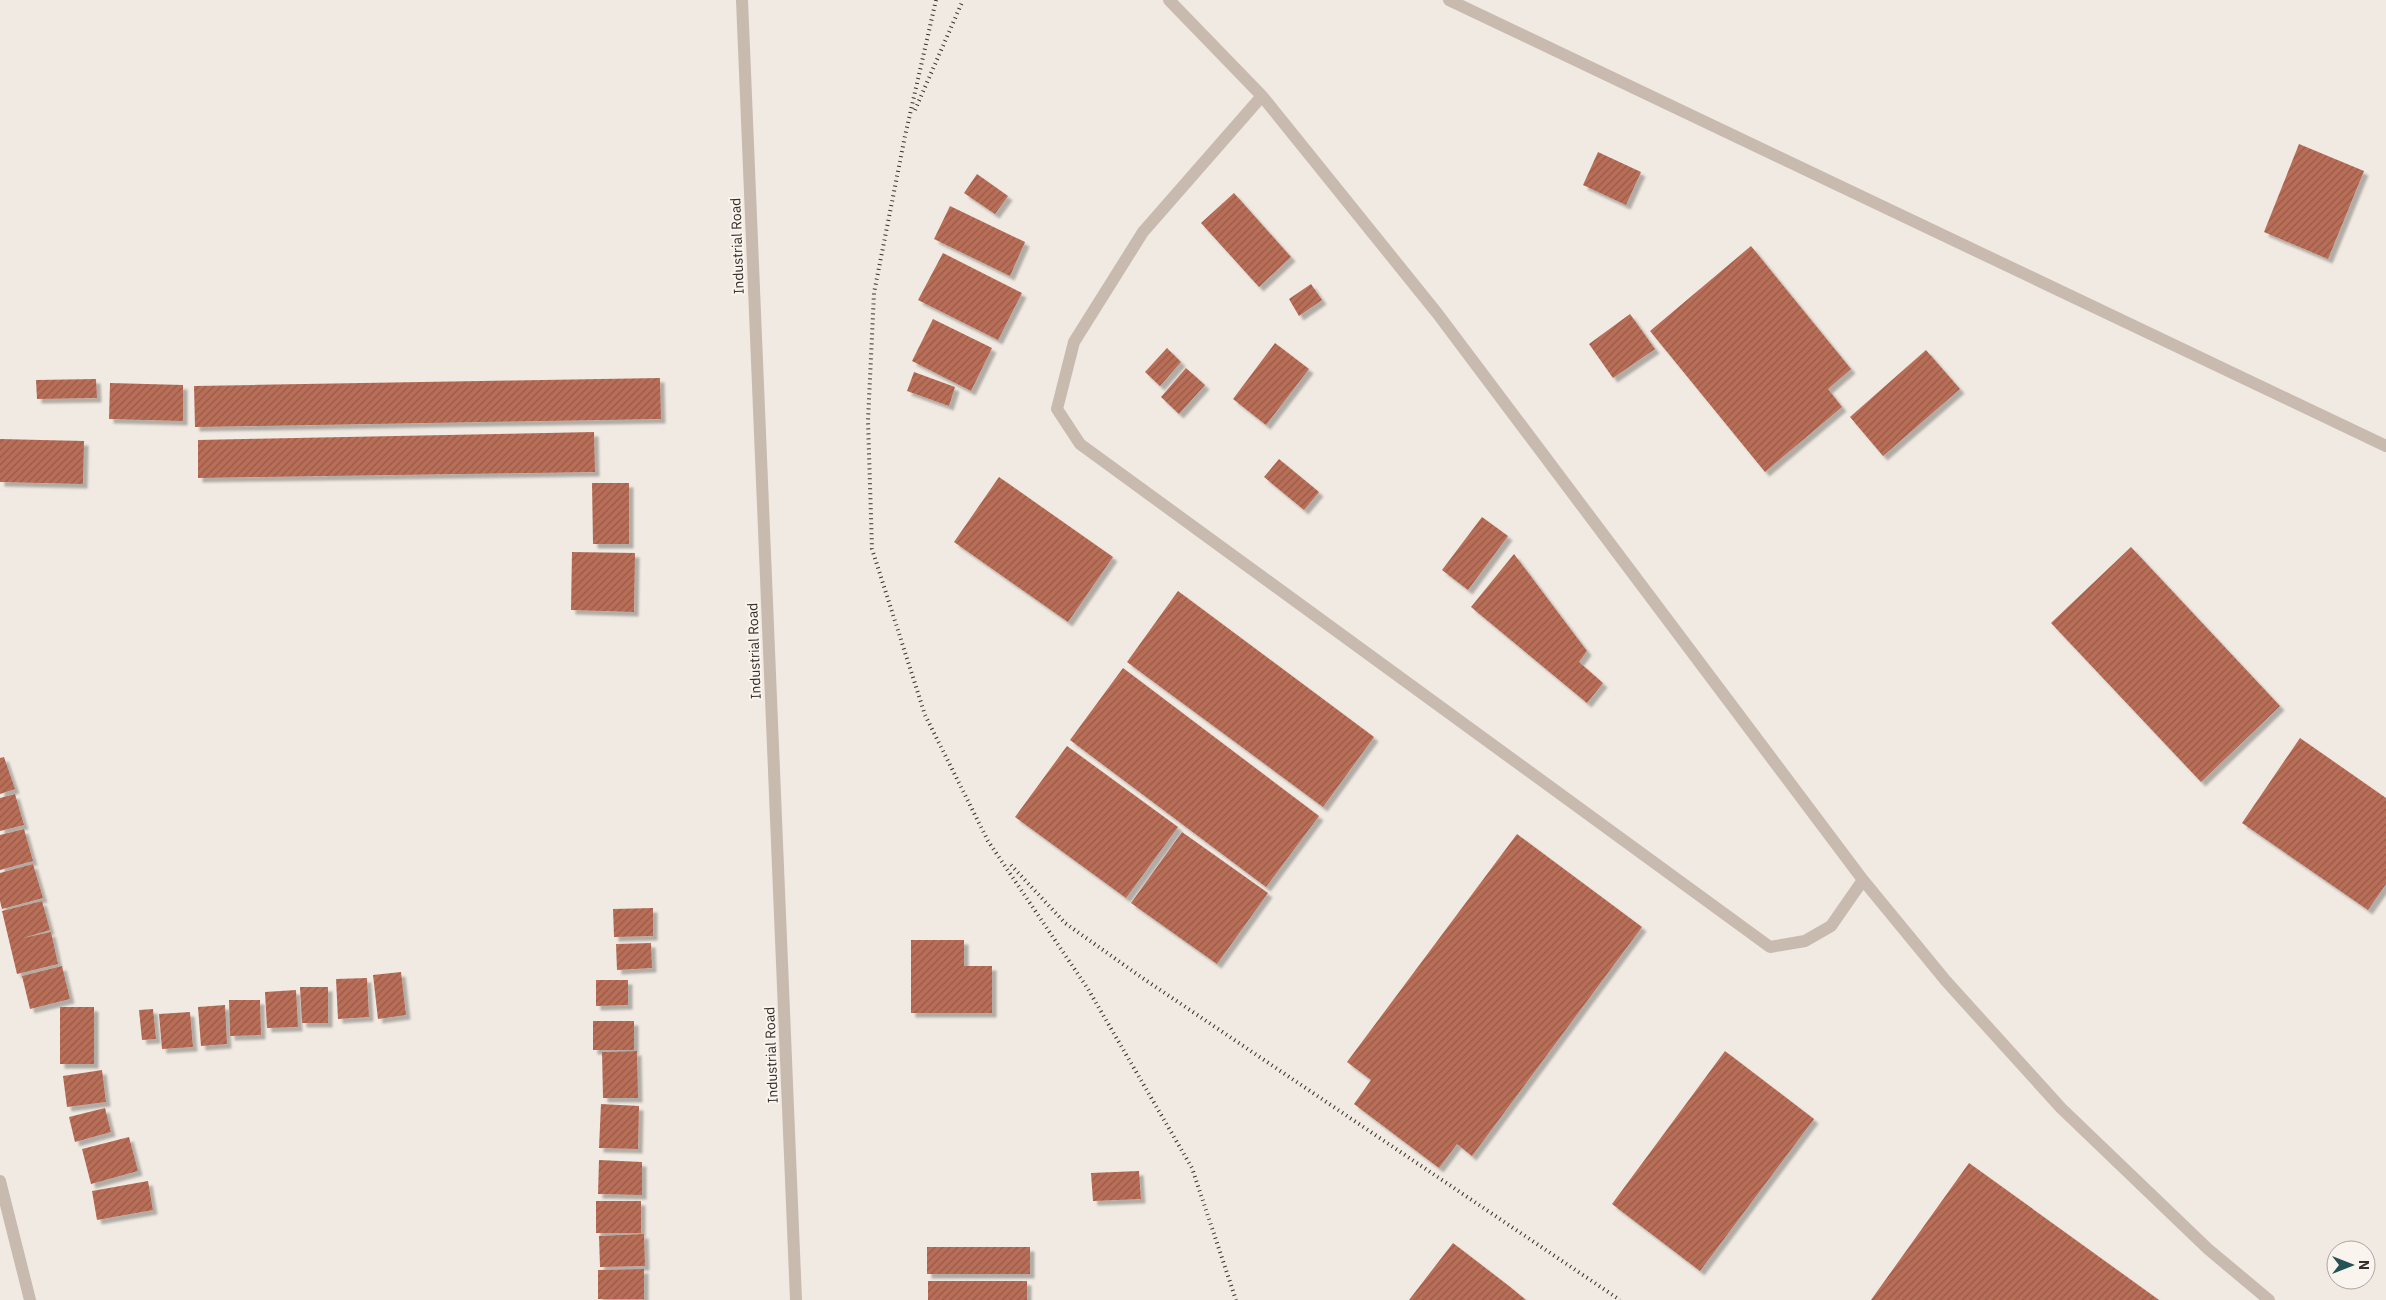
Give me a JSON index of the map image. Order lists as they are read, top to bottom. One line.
{"streets":{"street":["Industrial Road"]},"north":"right"}
